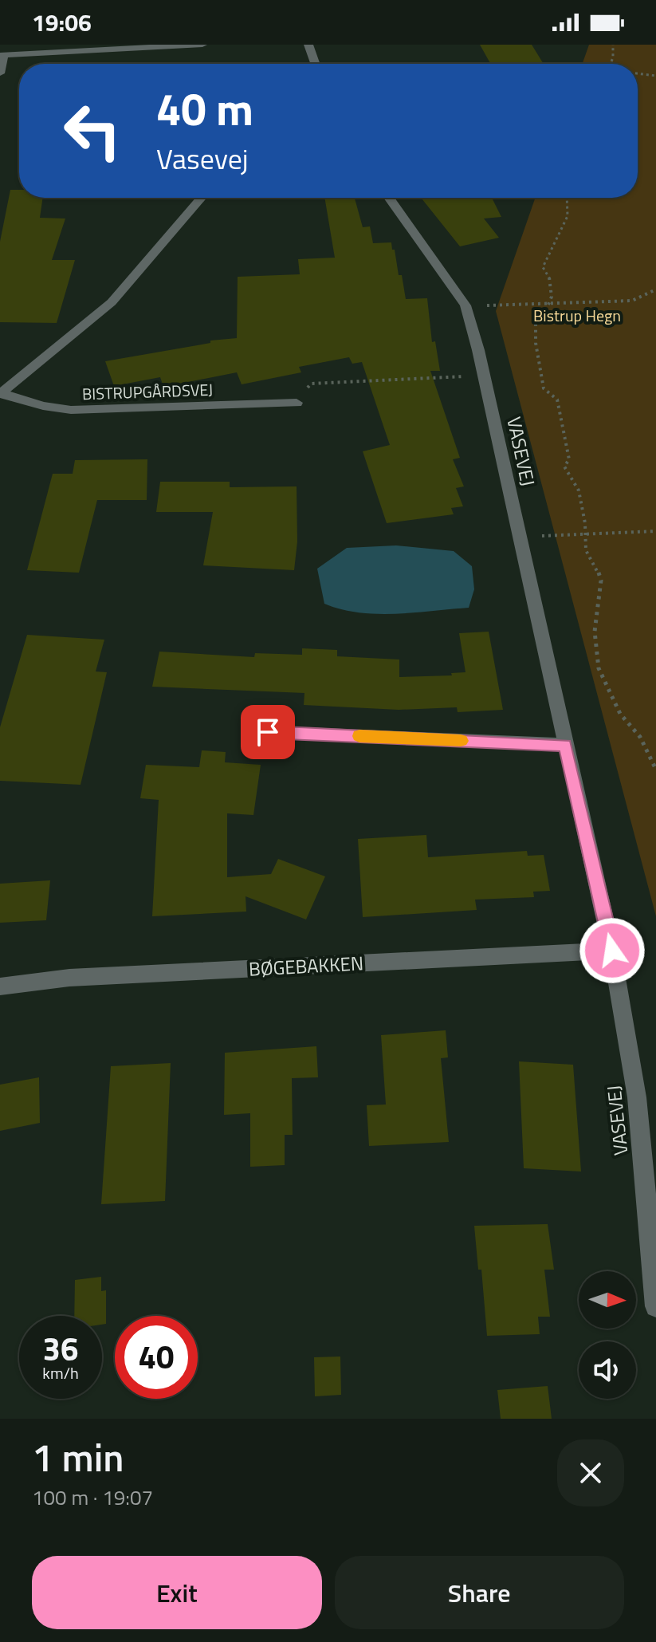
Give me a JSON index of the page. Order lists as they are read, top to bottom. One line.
{"streets":{"street":["BISTRUPGÅRDSVEJ","VASEVEJ","BØGEBAKKEN"]},"crossings":[["VASEVEJ","BØGEBAKKEN"]],"parks":["Bistrup Hegn"],"north":"right","page":{"status":"19:06","turn":["40 m","Vasevej"],"speed":"36 km/h","limit":"40","heading":["1 min","100 m · 19:07"],"buttons":["Exit","Share"]}}
